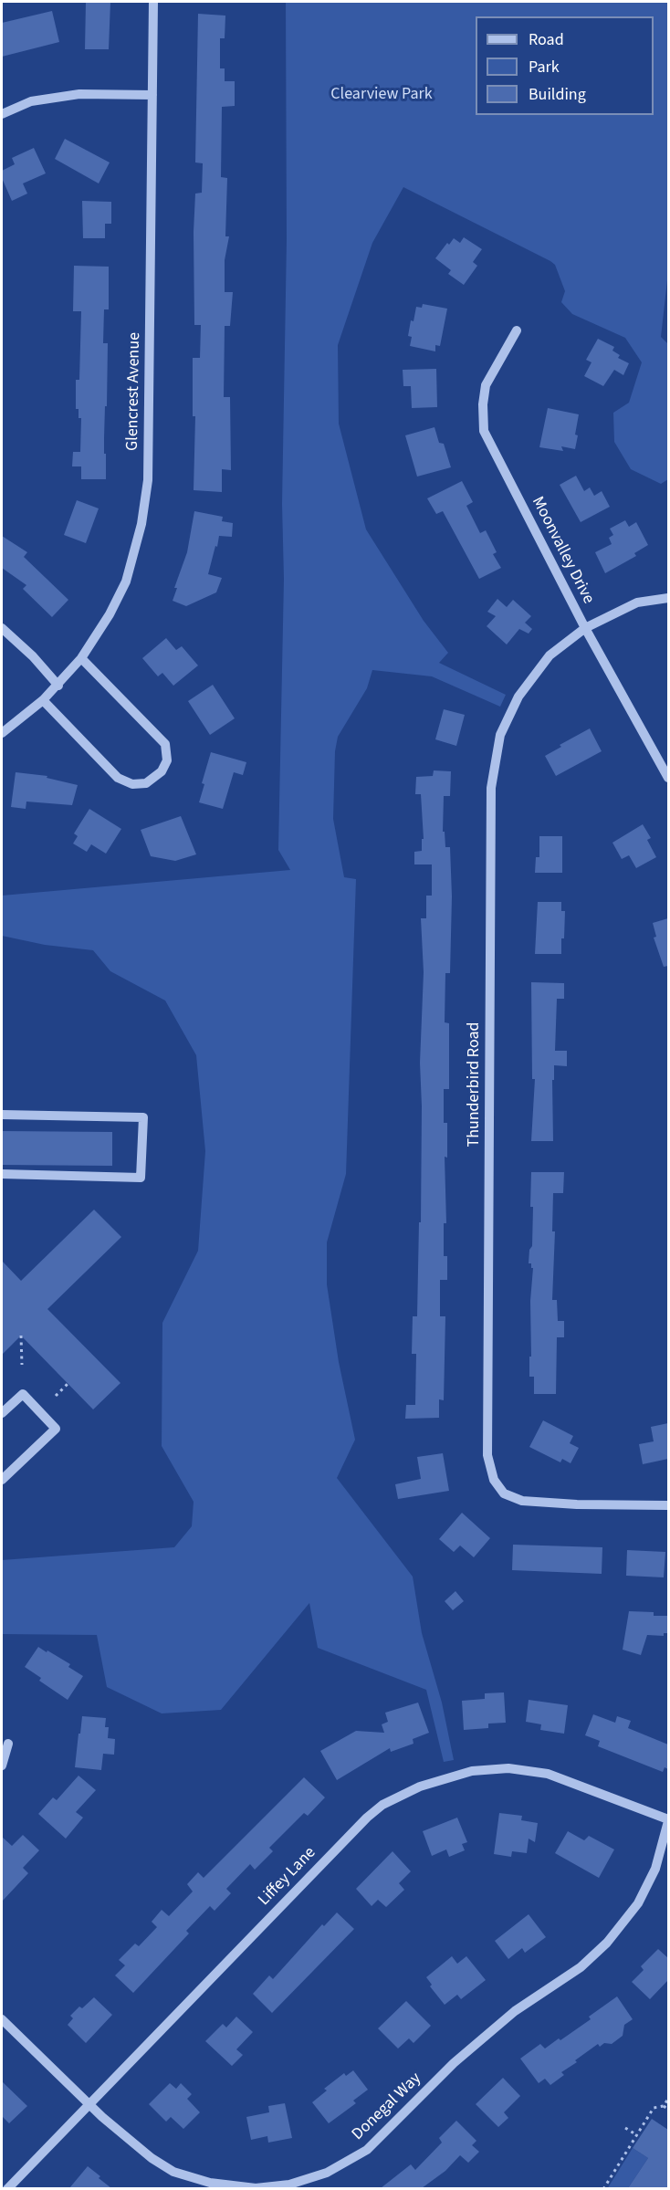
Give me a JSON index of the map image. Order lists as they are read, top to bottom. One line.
{"streets":{"street":["Glencrest Avenue","Moonvalley Drive","Thunderbird Road","Liffey Lane","Donegal Way"]},"crossings":[["Moonvalley Drive","Thunderbird Road"],["Liffey Lane","Donegal Way"]],"parks":["Clearview Park"],"legend":["Road","Park","Building"]}
